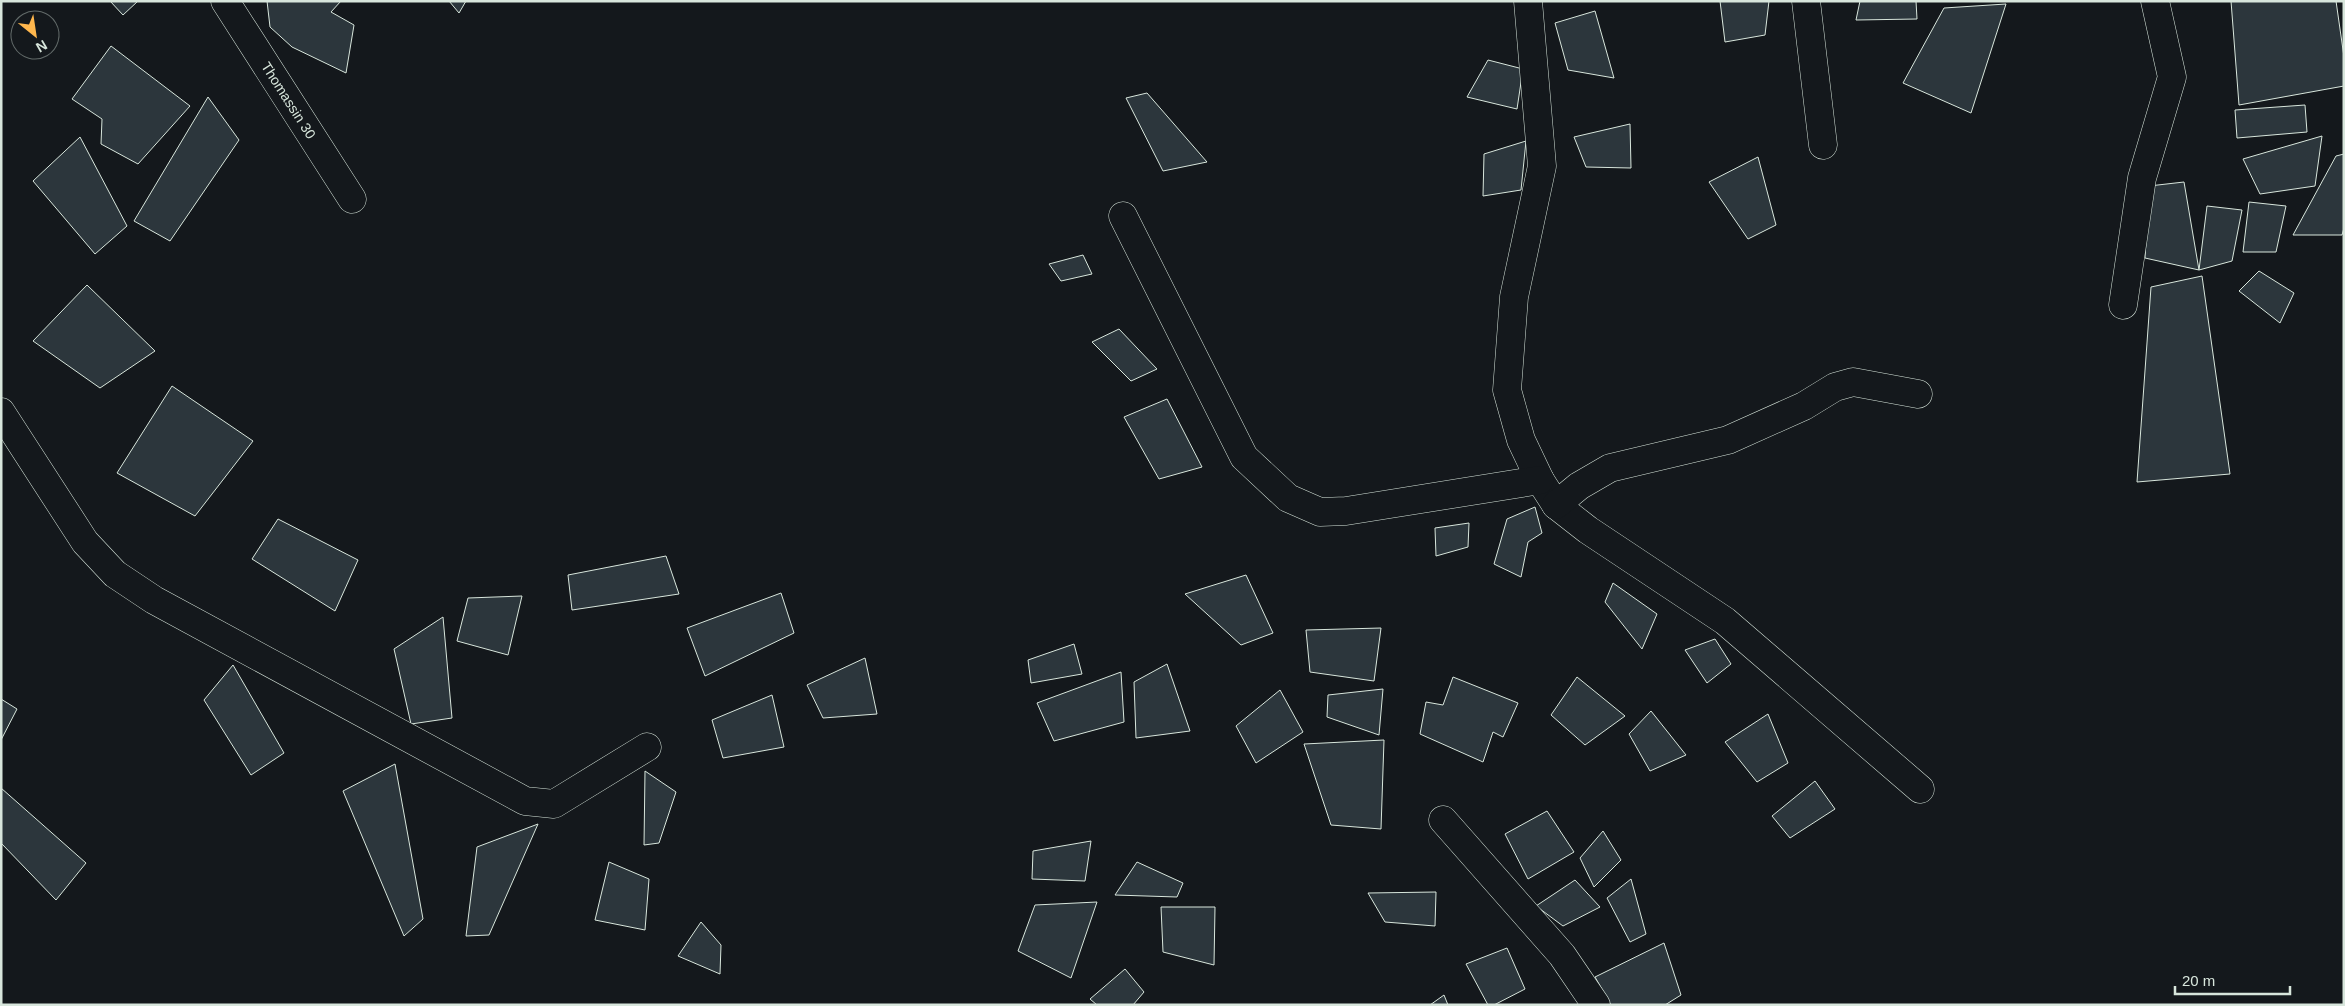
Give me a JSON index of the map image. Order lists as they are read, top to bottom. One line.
{"streets":{"street":["Thomassin 30"]},"scale_bar":"20 m","north":"bottom right"}
